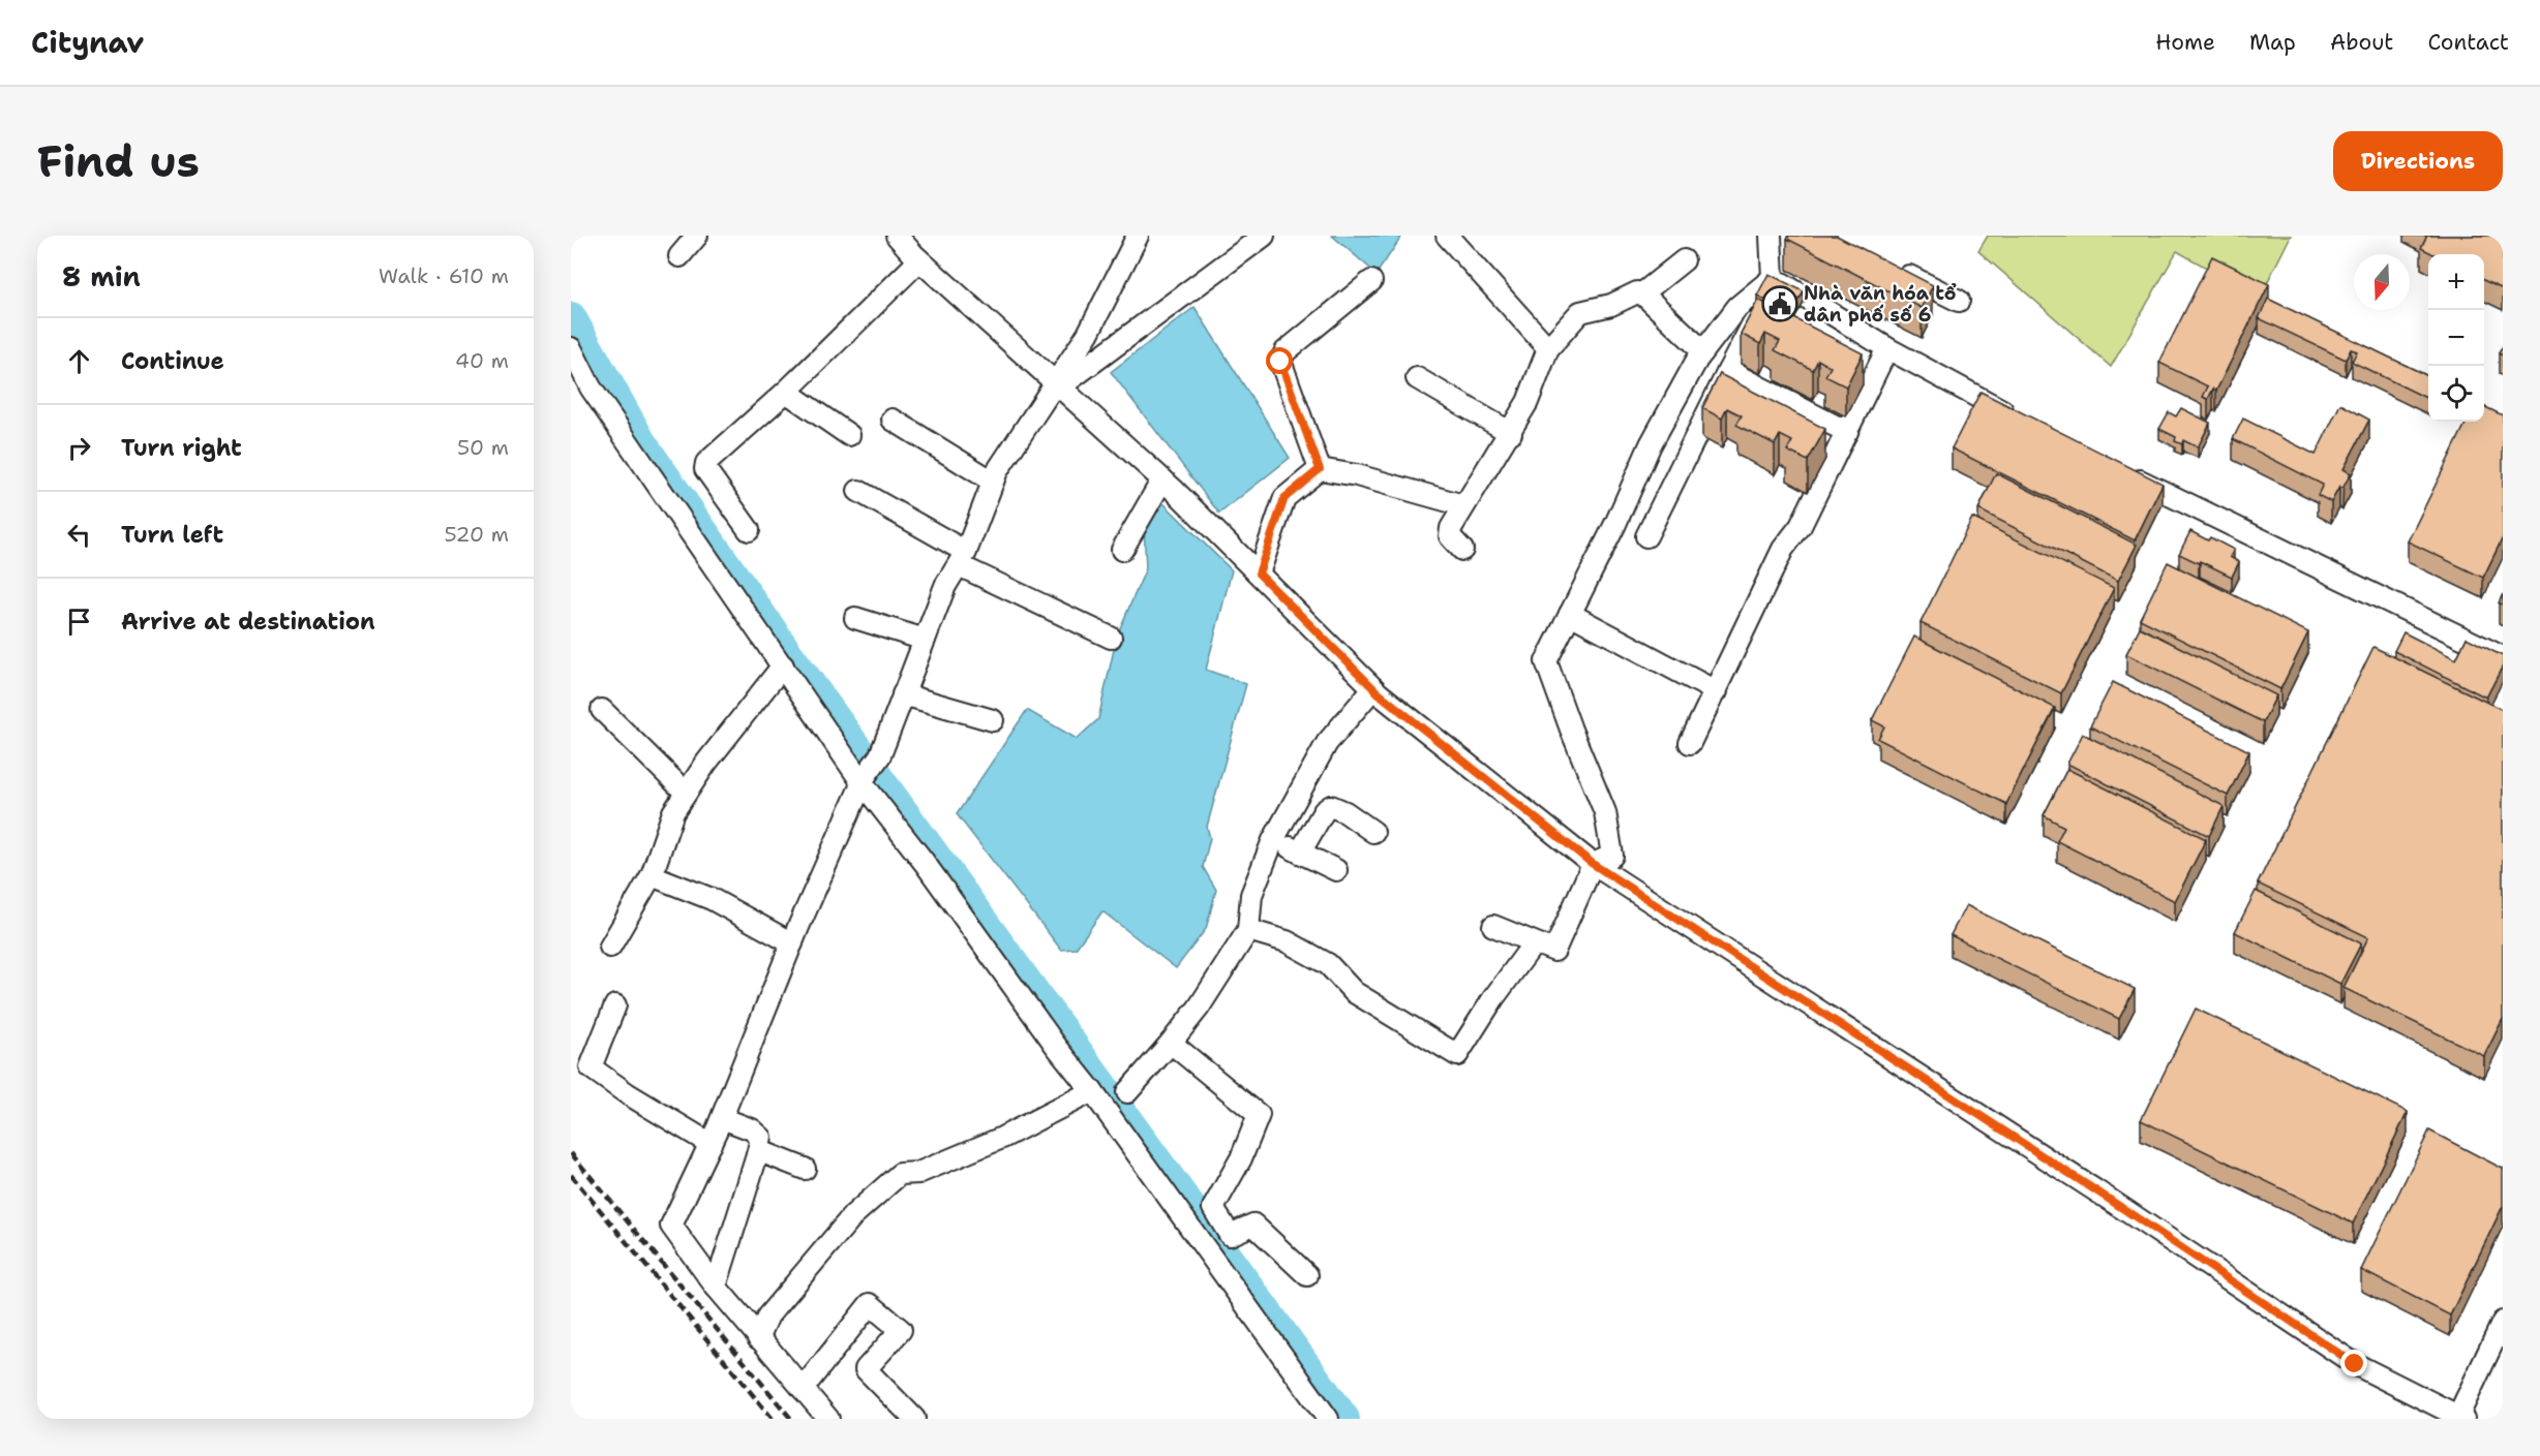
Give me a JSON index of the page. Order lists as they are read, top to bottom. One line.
{"places":{"public building":["Nhà văn hóa tổ dân phố số 6"]},"north":"bottom","page":{"header":"Citynav","nav":["Home","Map","About","Contact"],"buttons":"Directions","title":"Find us","heading":["8 min","Walk · 610 m"],"map_buttons":["+","−"],"list":[["Continue","40 m"],["Turn right","50 m"],["Turn left","520 m"],"Arrive at destination"]}}
